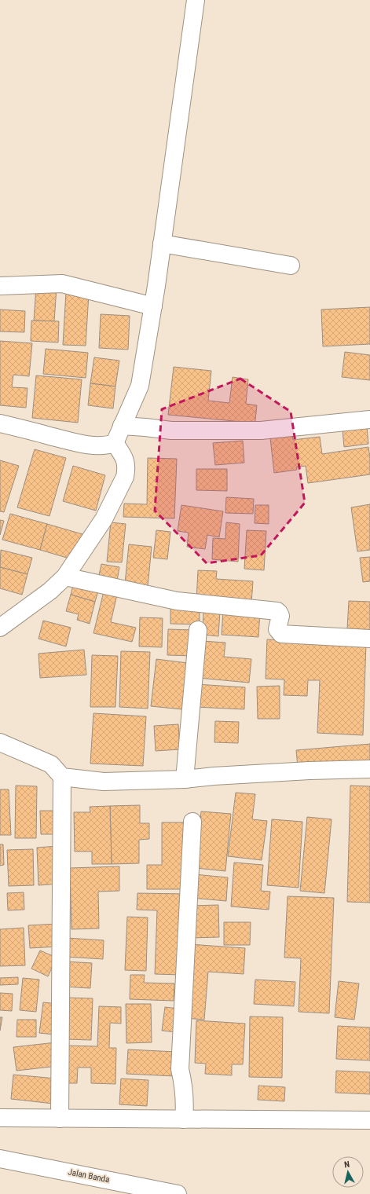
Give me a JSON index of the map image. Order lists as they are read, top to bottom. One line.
{"streets":{"street":["Jalan Banda"]},"north":"top"}
